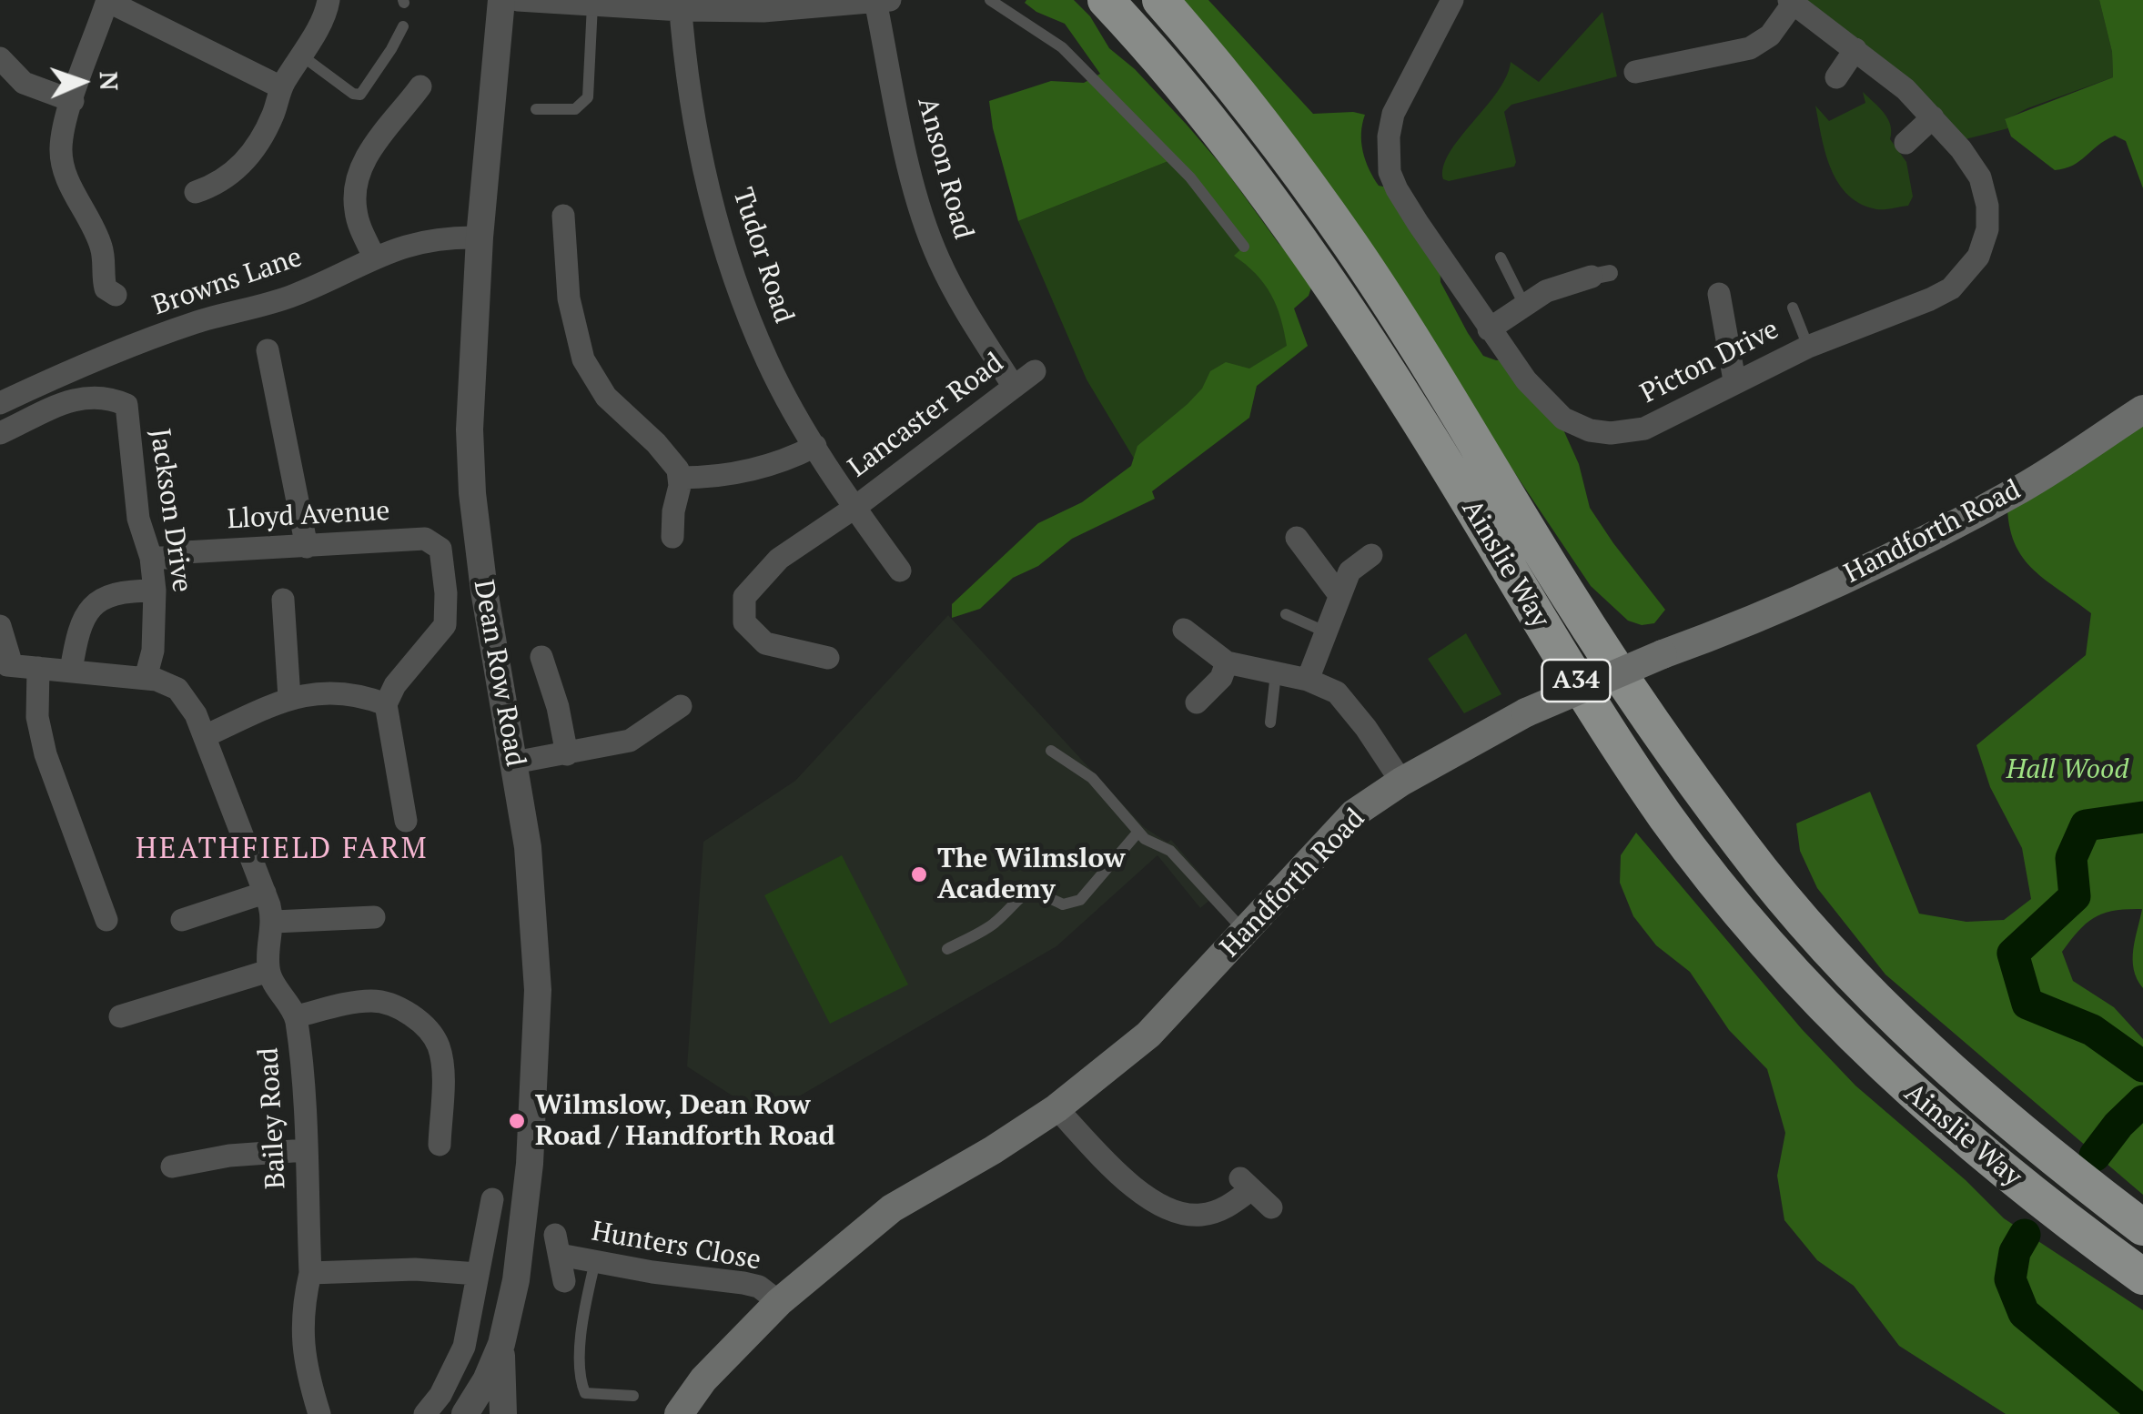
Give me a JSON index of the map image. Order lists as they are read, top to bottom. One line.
{"streets":{"highway":["Ainslie Way","A34"],"main road":["Handforth Road"],"street":["Anson Road","Tudor Road","Browns Lane","Picton Drive","Lancaster Road","Jackson Drive","Lloyd Avenue","Dean Row Road","Bailey Road","Hunters Close"]},"crossings":[["Anson Road","Lancaster Road"],["Tudor Road","Lancaster Road"],["Browns Lane","Dean Row Road"],["Jackson Drive","Lloyd Avenue"],["Handforth Road","Hunters Close"]],"districts":["HEATHFIELD FARM"],"parks":["Hall Wood"],"places":["The Wilmslow Academy","Wilmslow, Dean Row Road / Handforth Road"],"north":"right"}
